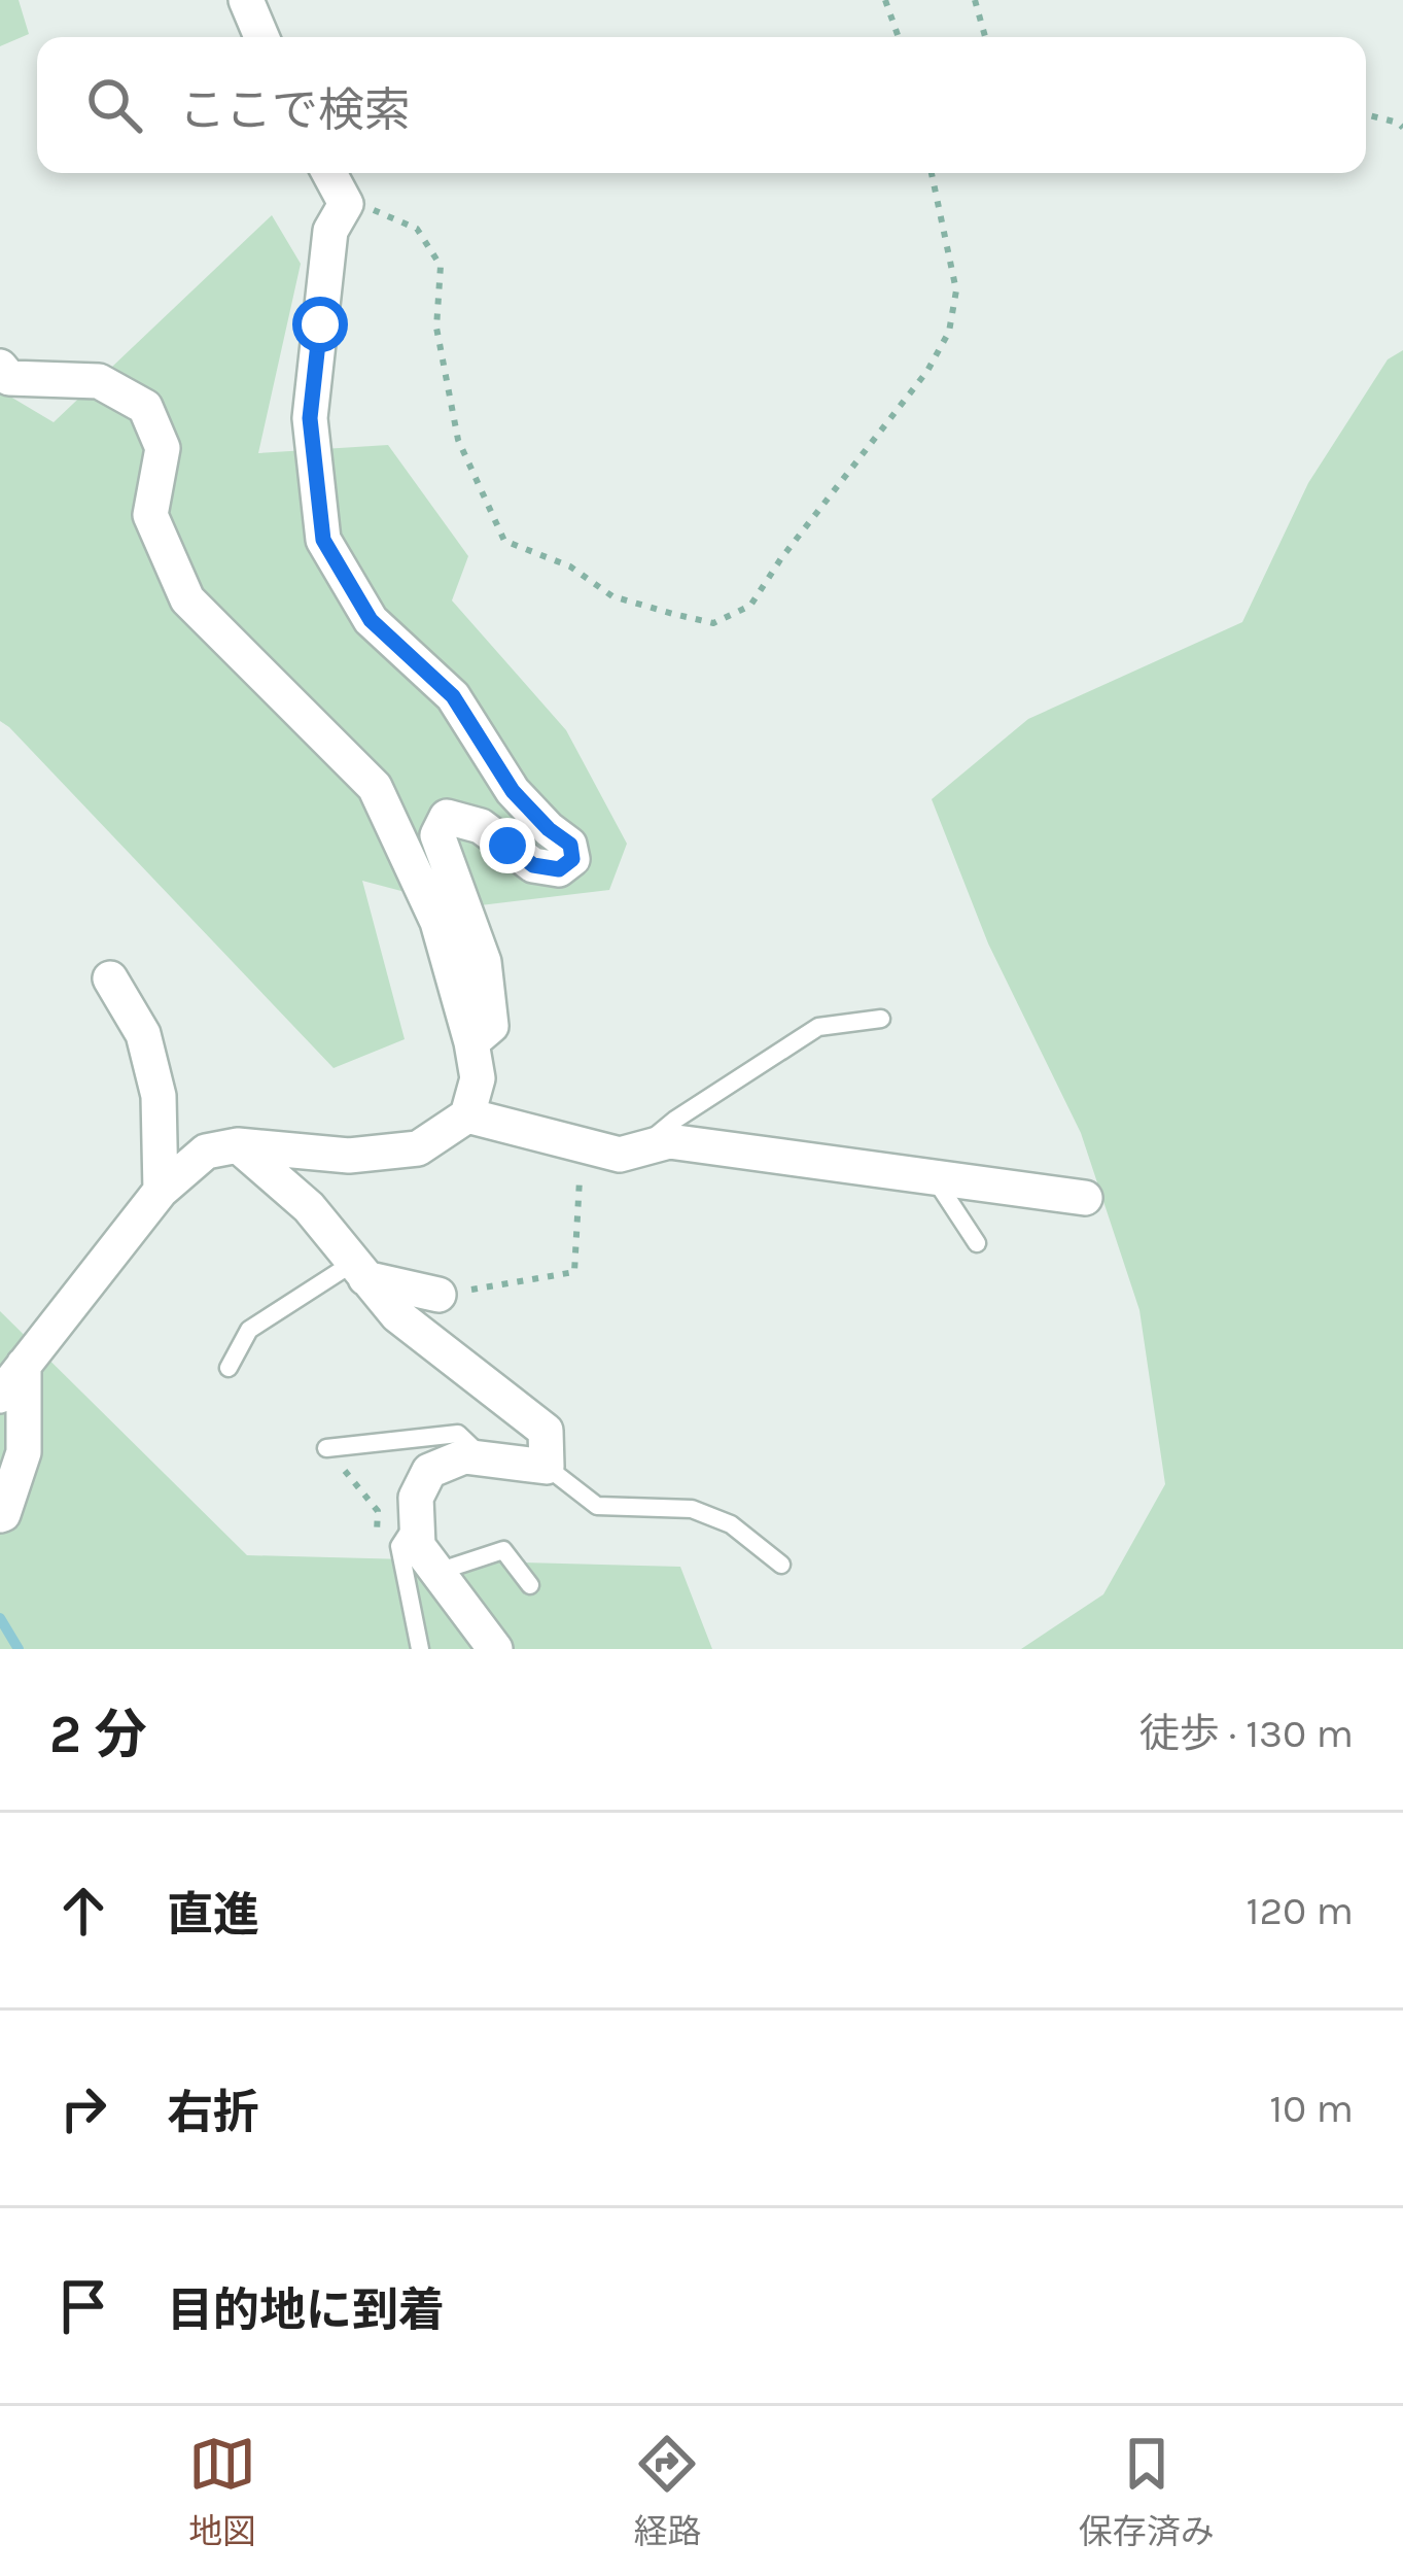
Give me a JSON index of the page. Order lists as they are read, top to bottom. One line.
{"page":{"search":"ここで検索","heading":["2 分","徒歩 · 130 m"],"list":[["直進","120 m"],["右折","10 m"],"目的地に到着"],"nav":["地図","経路","保存済み"]}}
